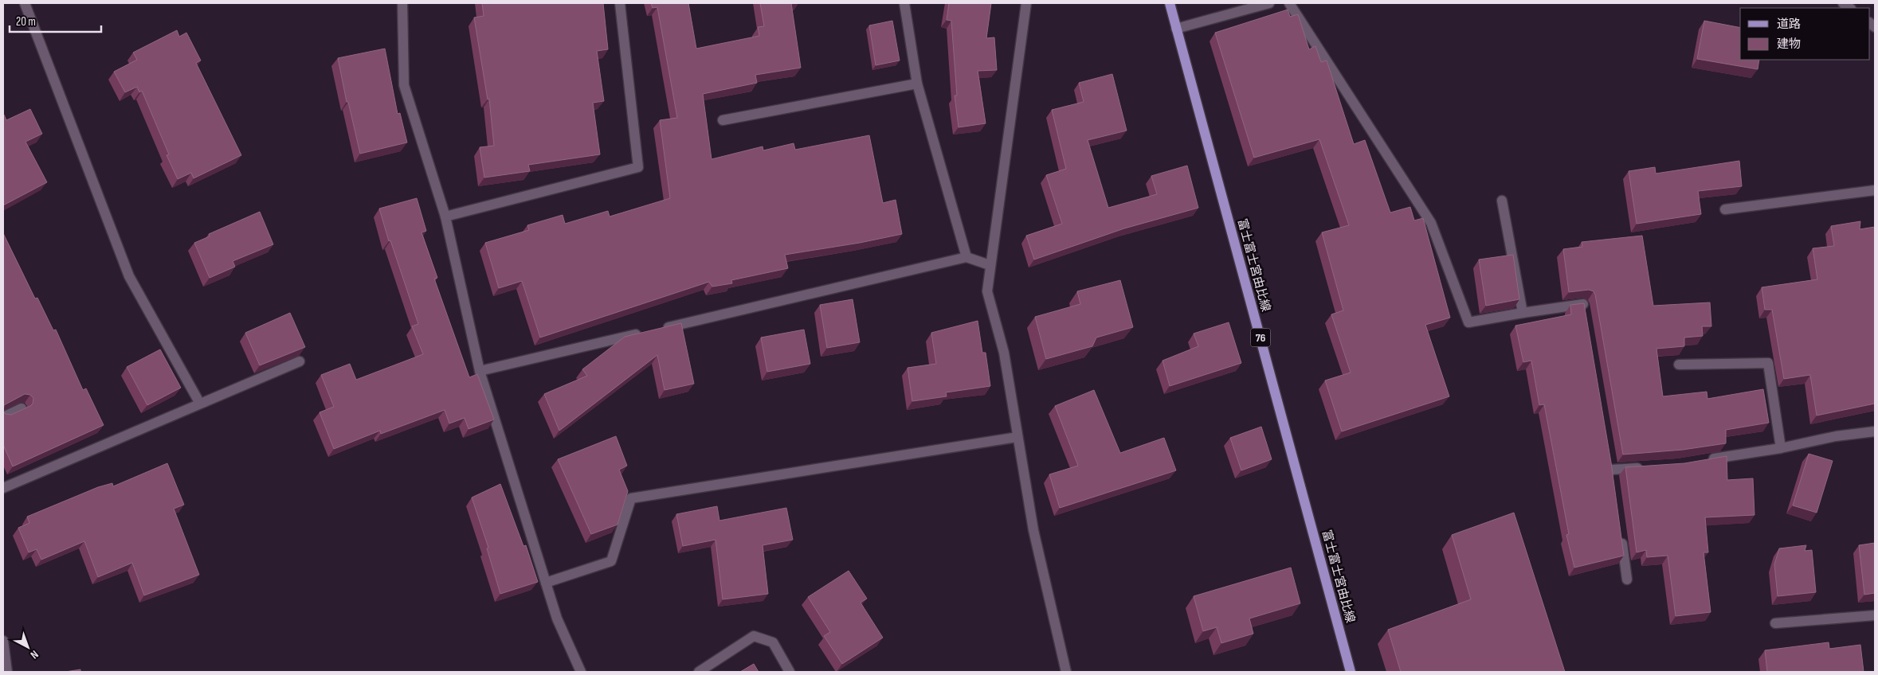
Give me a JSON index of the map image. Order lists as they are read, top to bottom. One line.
{"streets":{"main road":["富士富士宮由比線","76"]},"legend":["道路","建物"],"scale_bar":"20 m","north":"bottom right"}
